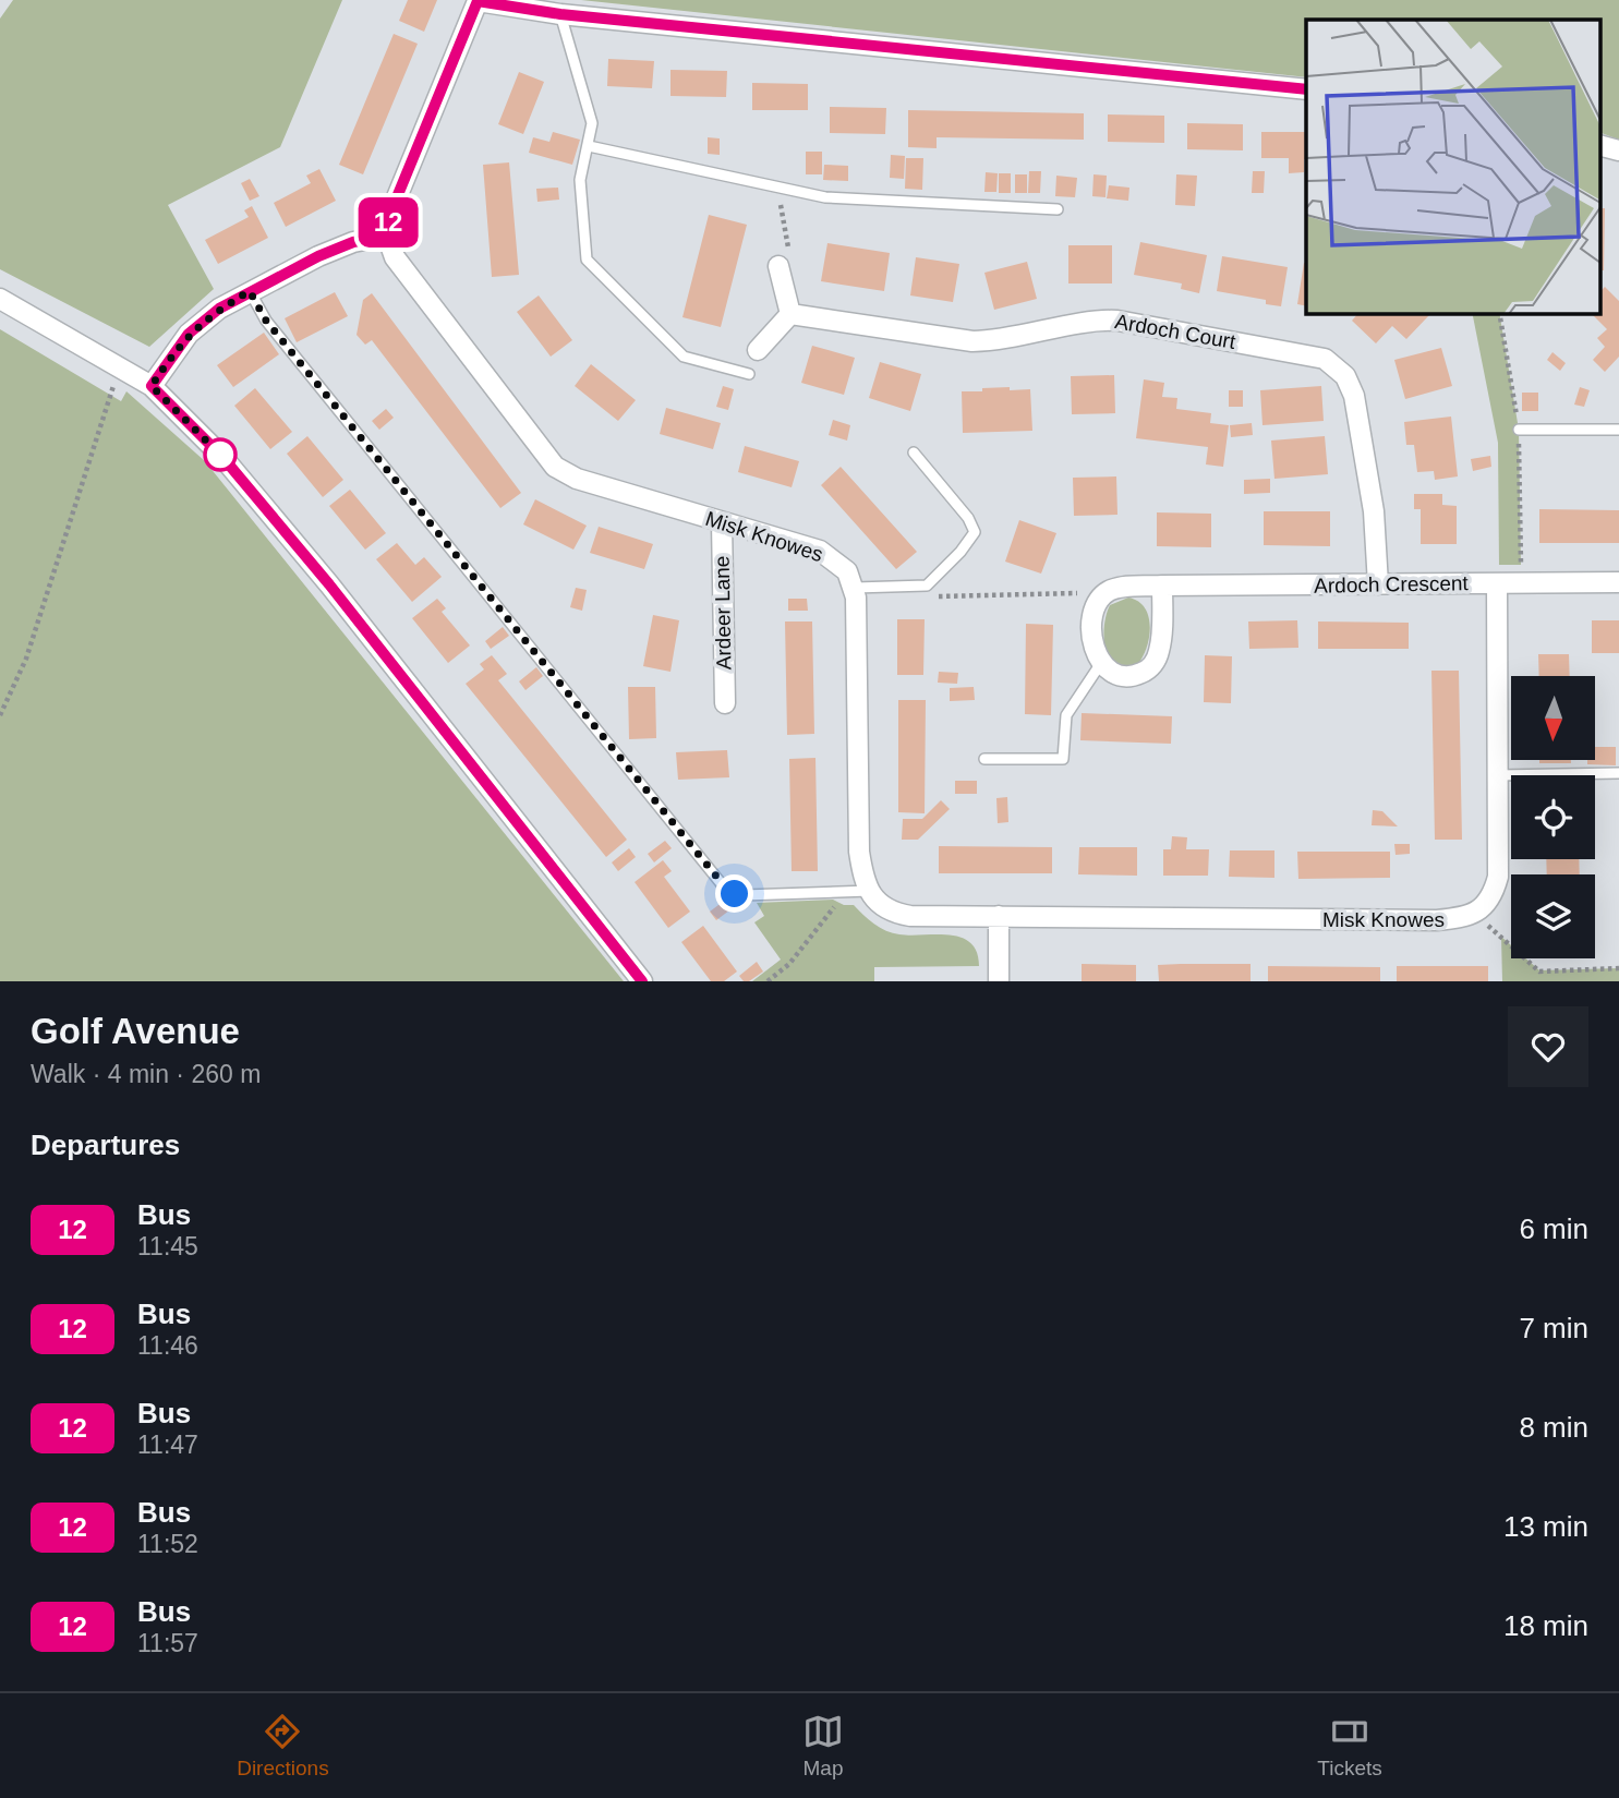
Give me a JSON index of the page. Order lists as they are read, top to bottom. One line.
{"streets":{"street":["Ardoch Court","Misk Knowes","Ardoch Crescent","Ardeer Lane"]},"crossings":[["Ardoch Court","Ardoch Crescent"],["Misk Knowes","Ardoch Crescent"],["Misk Knowes","Ardeer Lane"]],"lines":["bus line 12"],"north":"bottom","page":{"on_map":"12","heading":[["Golf Avenue","Walk · 4 min · 260 m"],"Departures"],"list":[{"mark":"12","name":"Bus","note":"11:45","value":"6 min"},{"mark":"12","name":"Bus","note":"11:46","value":"7 min"},{"mark":"12","name":"Bus","note":"11:47","value":"8 min"},{"mark":"12","name":"Bus","note":"11:52","value":"13 min"},{"mark":"12","name":"Bus","note":"11:57","value":"18 min"}],"tabs":["Directions","Map","Tickets"]}}
